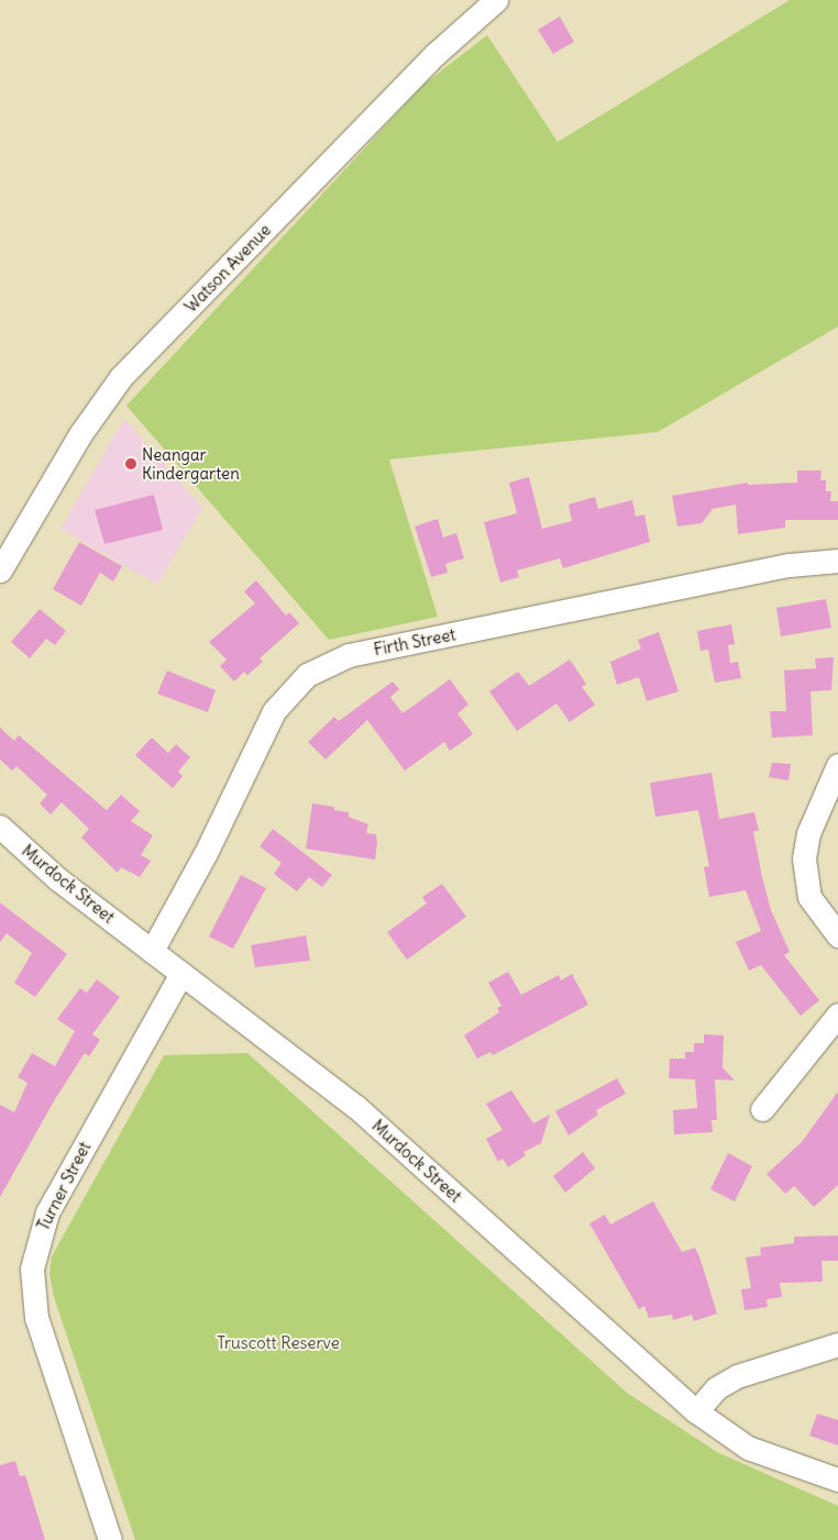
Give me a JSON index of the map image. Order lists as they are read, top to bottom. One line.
{"streets":{"street":["Watson Avenue","Firth Street","Murdock Street","Turner Street"]},"crossings":[["Firth Street","Murdock Street"],["Murdock Street","Turner Street"]],"parks":["Truscott Reserve"],"places":["Neangar Kindergarten"]}
